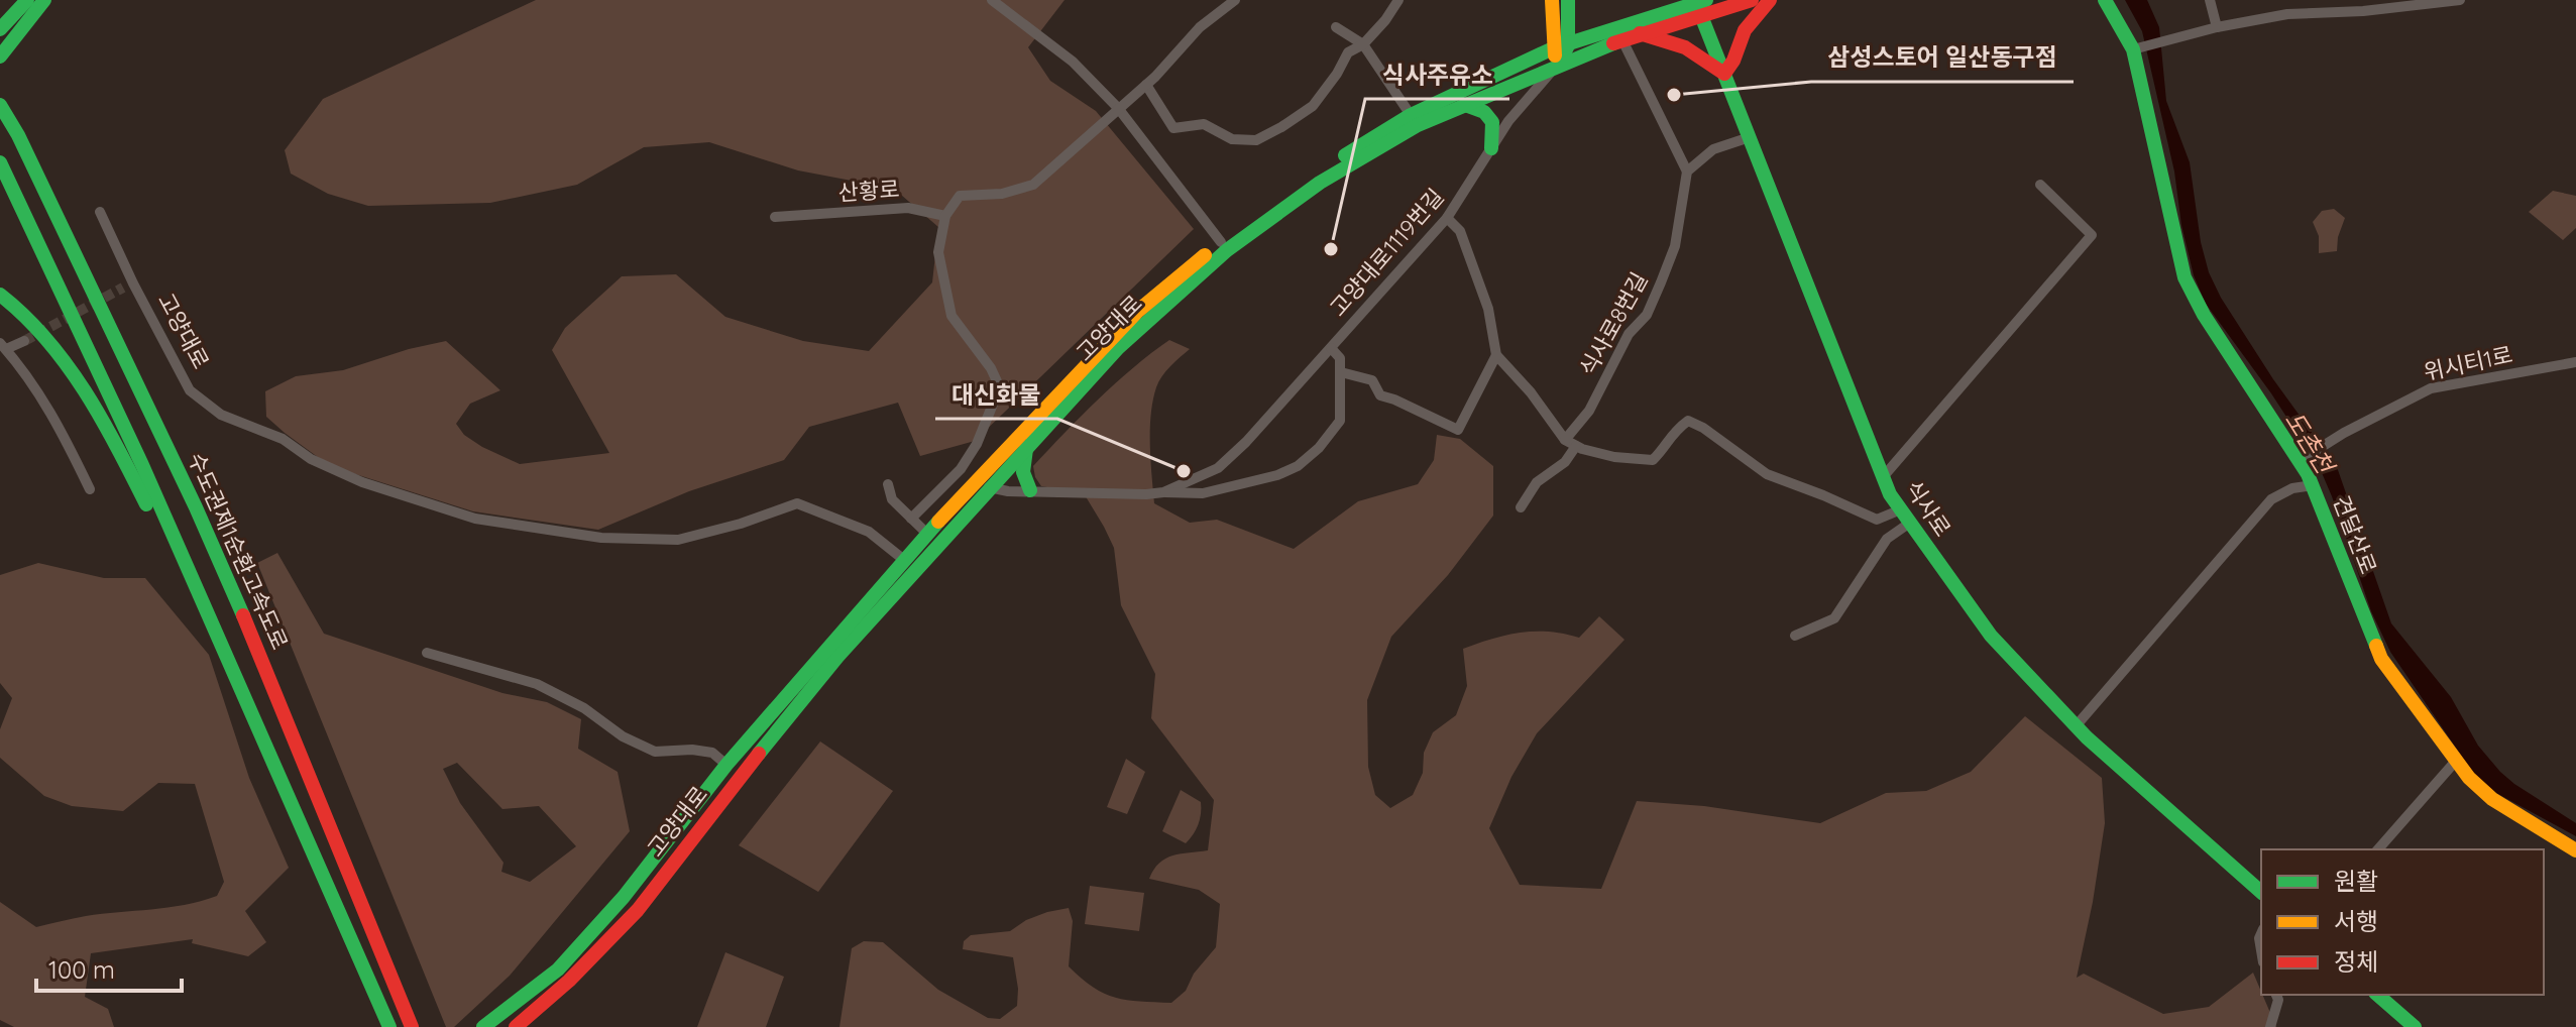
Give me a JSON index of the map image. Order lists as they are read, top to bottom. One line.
{"streets":{"main road":["고양대로","식사로","견달산로","수도권제1순환고속도로"],"street":["산황로","고양대로1119번길","식사로8번길","위시티1로"]},"crossings":[["고양대로1119번길","고양대로"],["고양대로","식사로"],["위시티1로","견달산로"]],"water":["도촌천"],"places":["삼성스토어 일산동구점","식사주유소","대신화물"],"legend":["원활","서행","정체"],"scale_bar":"100 m"}
